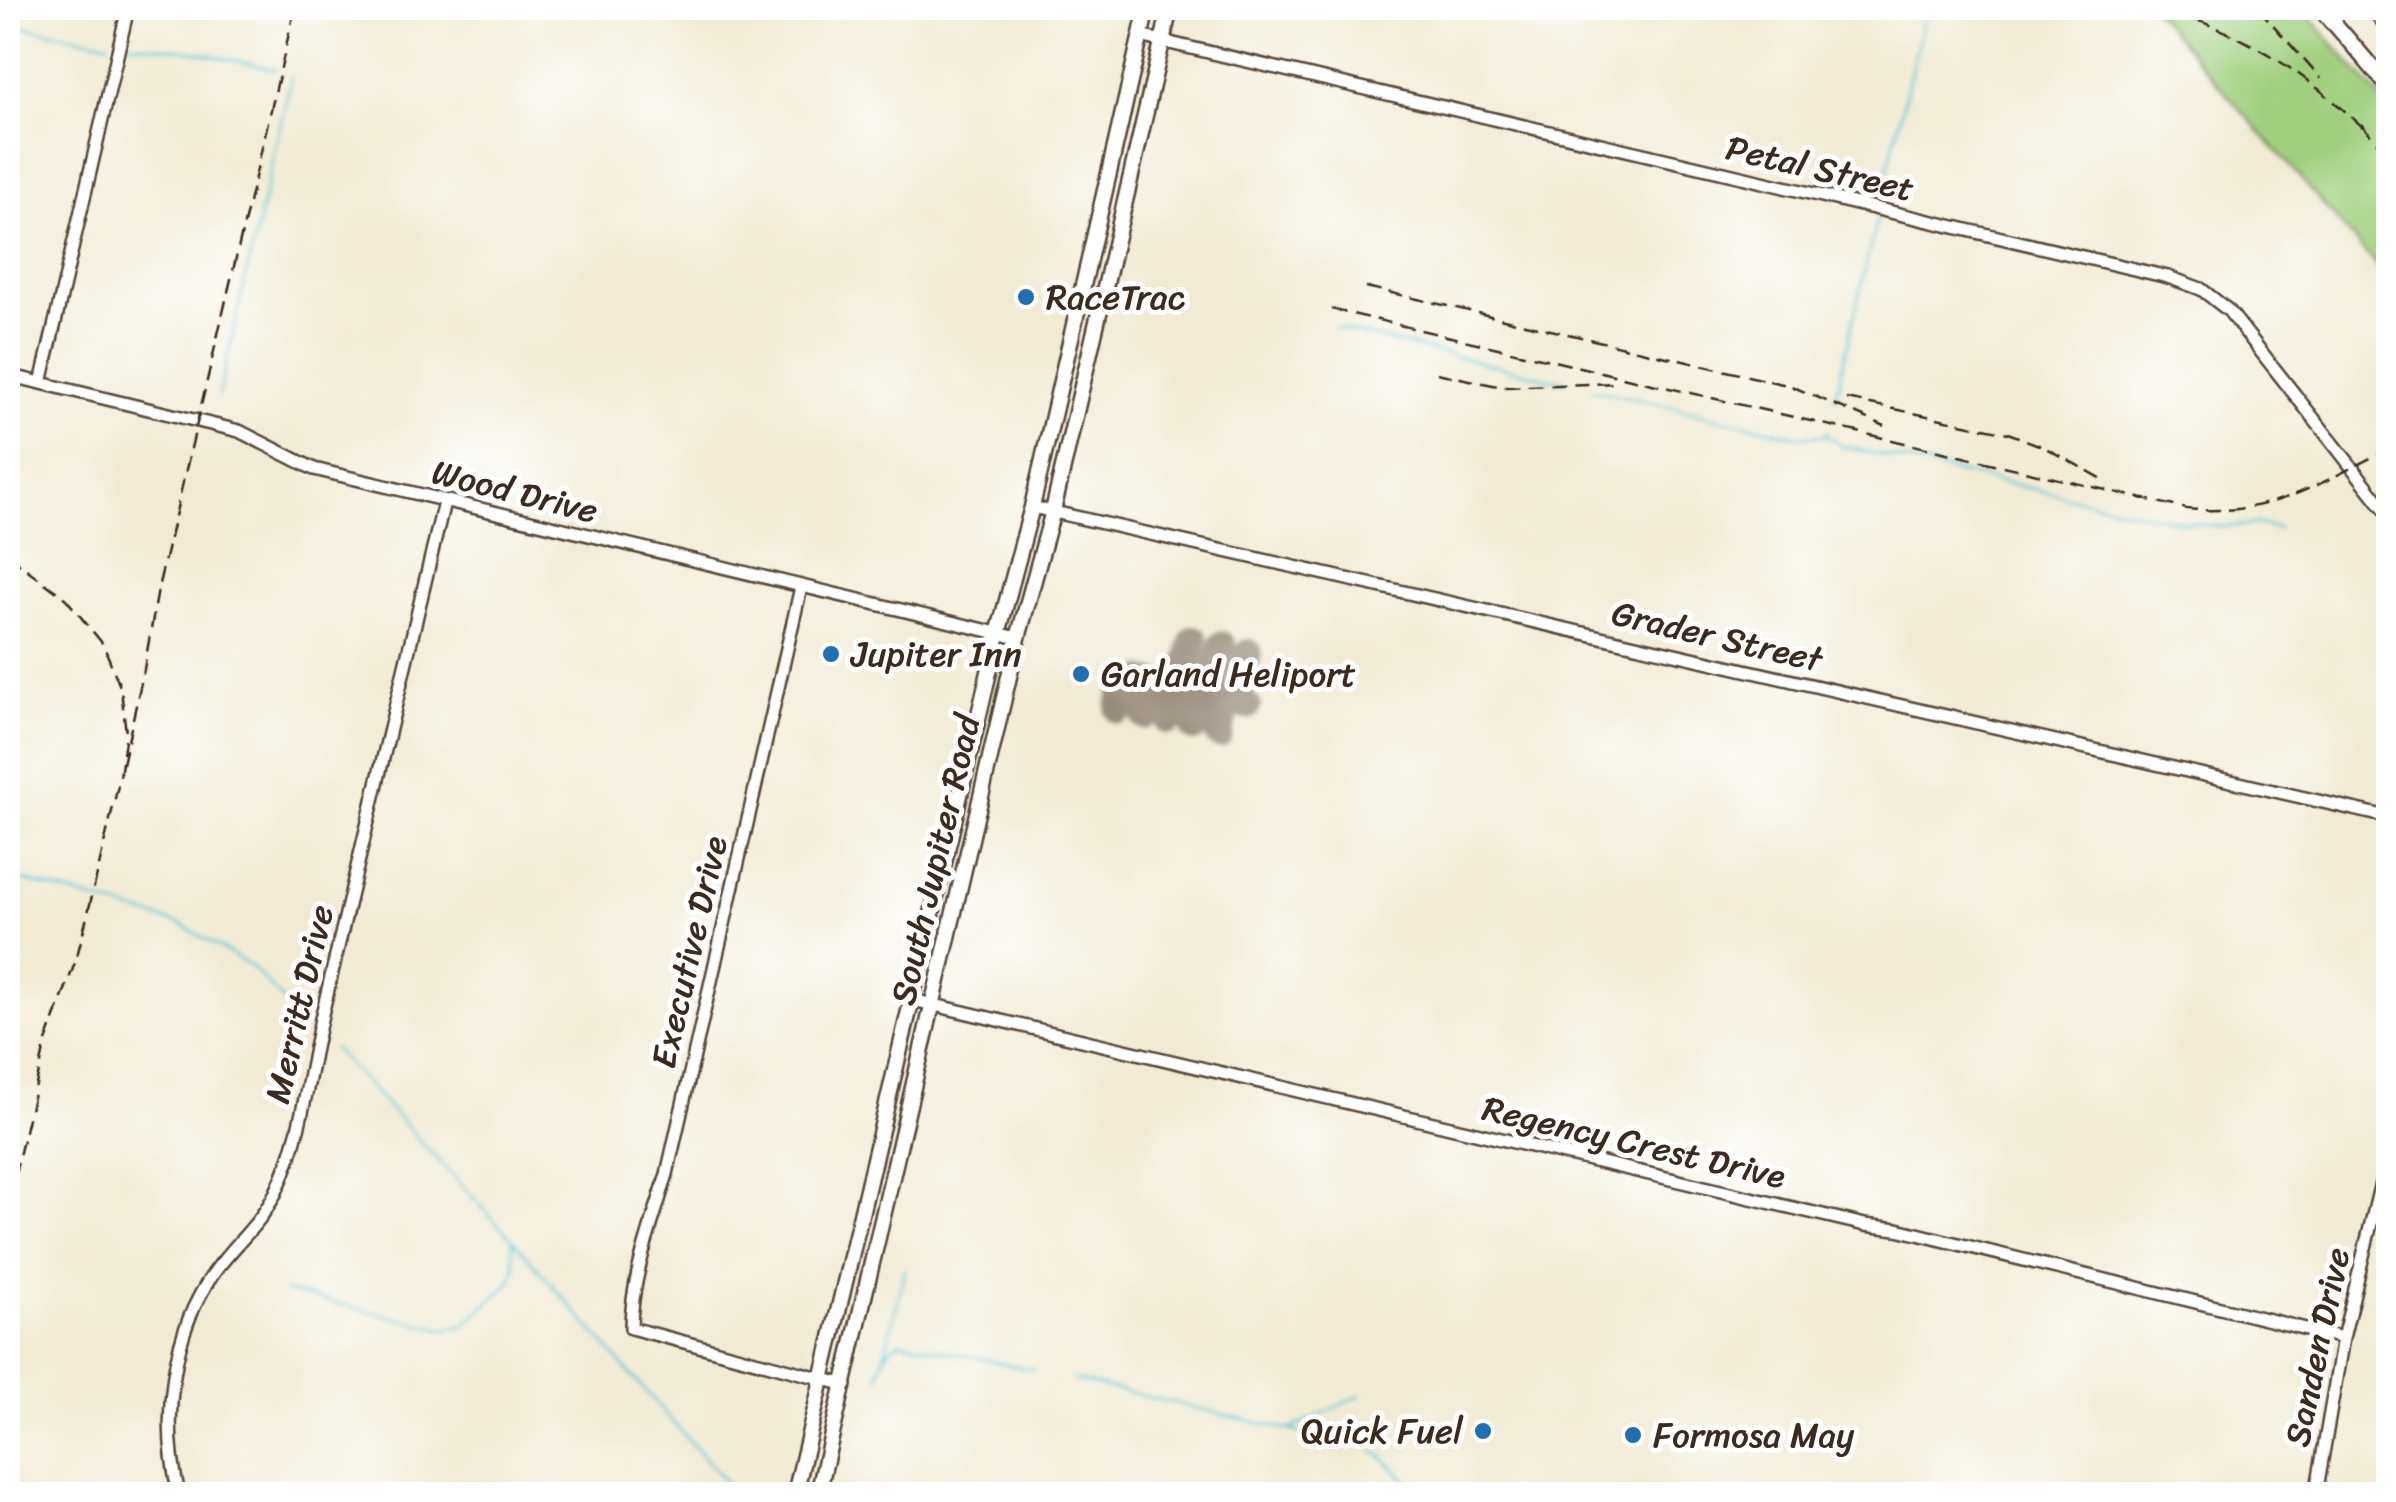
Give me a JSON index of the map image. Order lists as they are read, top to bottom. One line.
{"streets":{"main road":["South Jupiter Road"],"street":["Petal Street","Wood Drive","Grader Street","Executive Drive","Merritt Drive","Regency Crest Drive","Sanden Drive"]},"crossings":[["Petal Street","South Jupiter Road"],["Wood Drive","South Jupiter Road"],["Wood Drive","Executive Drive"],["Wood Drive","Merritt Drive"],["Grader Street","South Jupiter Road"],["South Jupiter Road","Executive Drive"],["South Jupiter Road","Regency Crest Drive"],["Regency Crest Drive","Sanden Drive"]],"places":["RaceTrac","Jupiter Inn","Garland Heliport","Quick Fuel","Formosa May"]}
